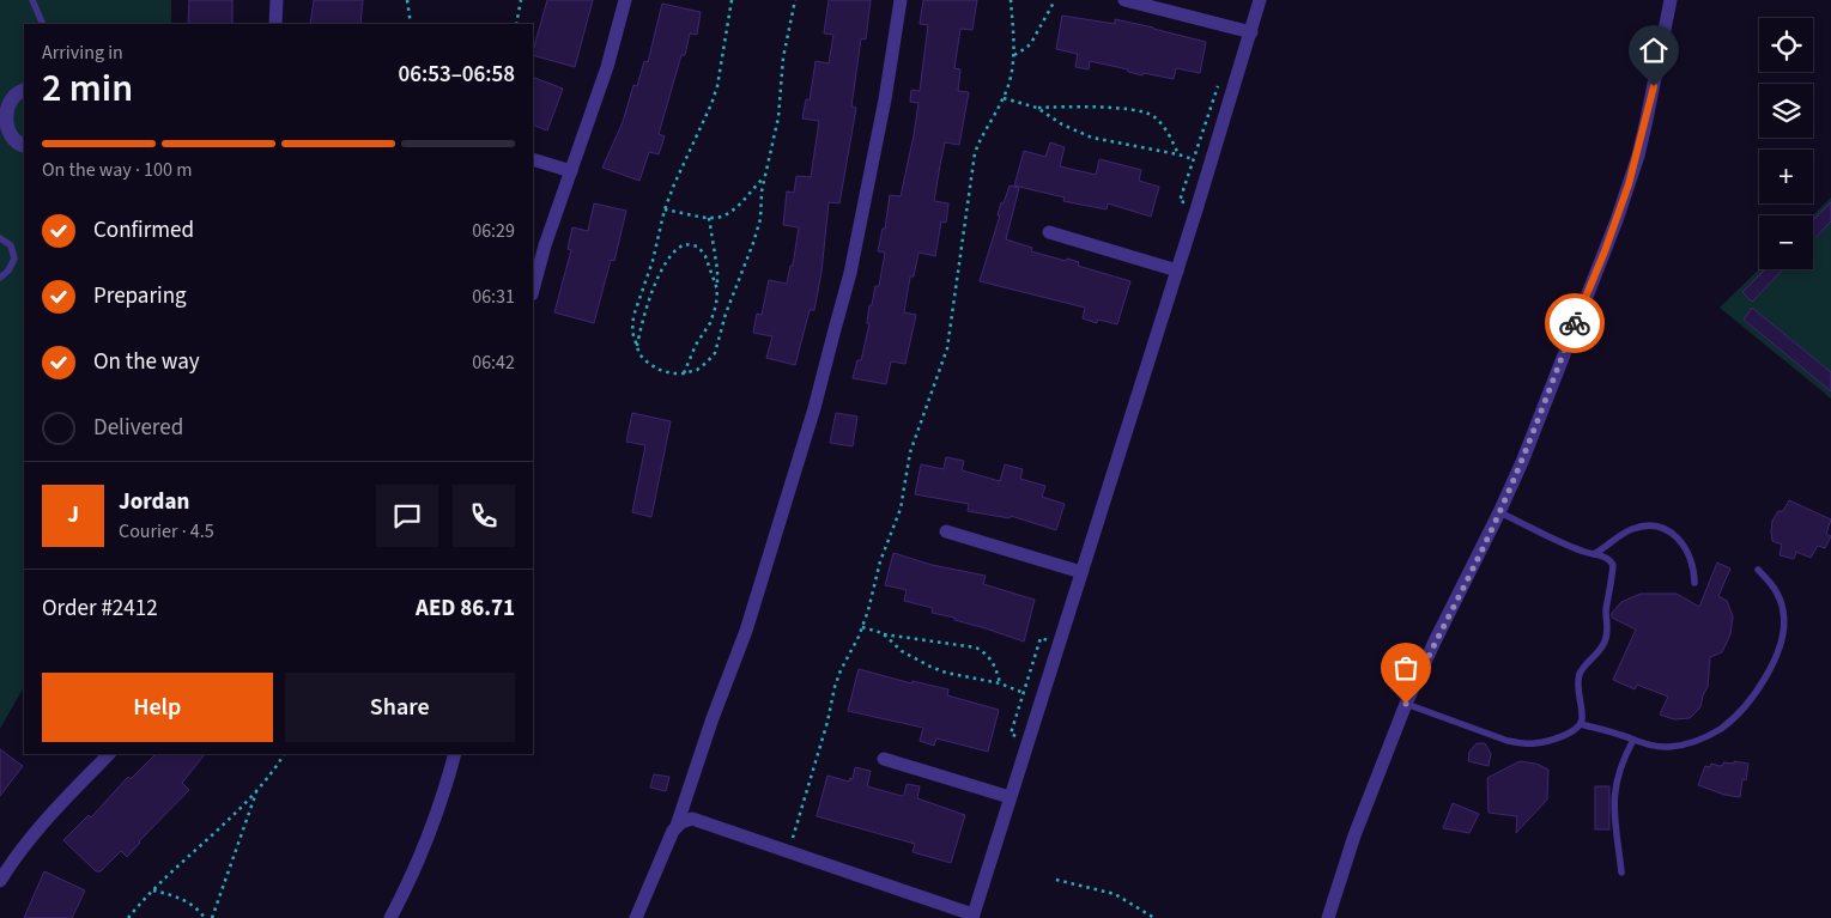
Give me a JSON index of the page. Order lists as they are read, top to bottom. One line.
{"page":{"map_buttons":["+","−"],"heading":["2 min","Arriving in","06:53–06:58"],"panel":["Jordan","Courier · 4.5","Order #2412","AED 86.71"],"bar":"On the way · 100 m","list":[["Confirmed","06:29"],["Preparing","06:31"],["On the way","06:42"],"Delivered"],"round":"J","buttons":["Help","Share"]}}
